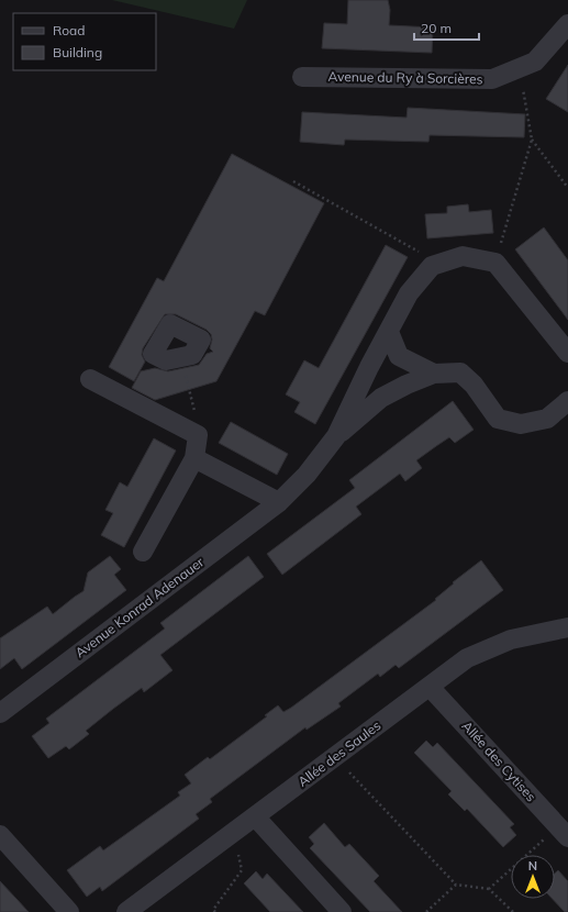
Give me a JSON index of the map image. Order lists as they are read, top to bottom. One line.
{"streets":{"street":["Avenue du Ry à Sorcières","Avenue Konrad Adenauer","Allée des Saules","Allée des Cytises"]},"crossings":[["Allée des Saules","Allée des Cytises"]],"legend":["Road","Building"],"scale_bar":"20 m","north":"top"}
